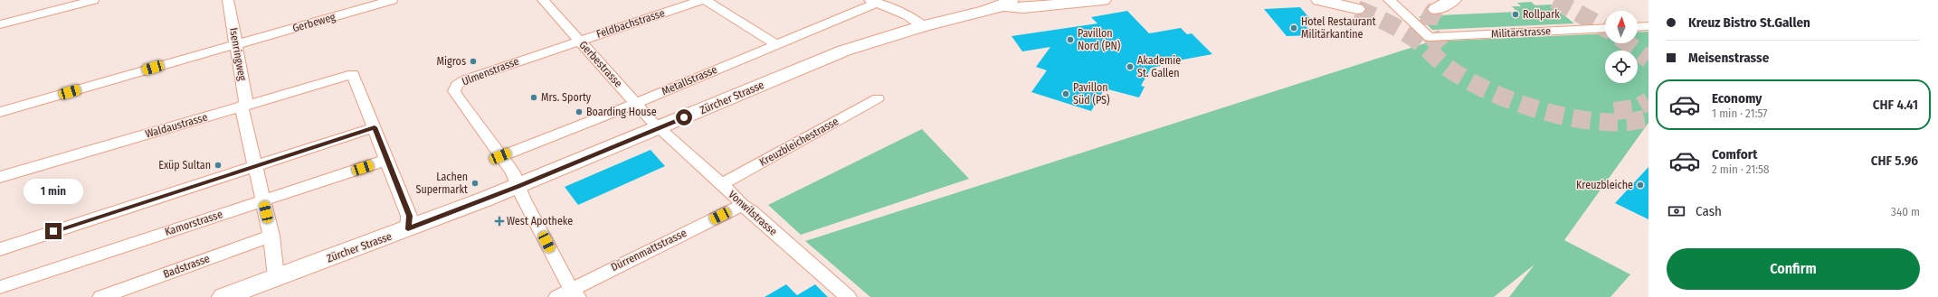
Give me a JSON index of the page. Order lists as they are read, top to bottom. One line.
{"streets":{"main road":["Zürcher Strasse"],"street":["Gerbeweg","Feldbachstrasse","Militärstrasse","Isenringweg","Gerbestrasse","Ulmenstrasse","Metallstrasse","Waldaustrasse","Kreuzbleichestrasse","Vonwilstrasse","Kamorstrasse","Dürrenmattstrasse","Badstrasse"]},"crossings":[["Gerbeweg","Isenringweg"],["Feldbachstrasse","Gerbestrasse"],["Feldbachstrasse","Ulmenstrasse"],["Isenringweg","Waldaustrasse"],["Gerbestrasse","Ulmenstrasse"],["Gerbestrasse","Metallstrasse"],["Gerbestrasse","Zürcher Strasse"],["Gerbestrasse","Vonwilstrasse"],["Ulmenstrasse","Metallstrasse"],["Ulmenstrasse","Zürcher Strasse"],["Ulmenstrasse","Dürrenmattstrasse"],["Zürcher Strasse","Vonwilstrasse"],["Kreuzbleichestrasse","Vonwilstrasse"],["Vonwilstrasse","Dürrenmattstrasse"]],"places":{"other":["Rollpark","Hotel Restaurant Militärkantine","Pavillon Nord (PN)","Migros","Akademie St. Gallen","Pavillon Süd (PS)","Mrs. Sporty","Boarding House","Exüp Sultan","Lachen Supermarkt","Kreuzbleiche"],"health":["West Apotheke"]},"north":"top","page":{"banner":["Kreuz Bistro St.Gallen","Meisenstrasse"],"list":[{"name":"Economy","note":"1 min · 21:57","value":"CHF 4.41"},{"name":"Comfort","note":"2 min · 21:58","value":"CHF 5.96"}],"bubble":"1 min","pay":["Cash","340 m"],"buttons":"Confirm"}}
